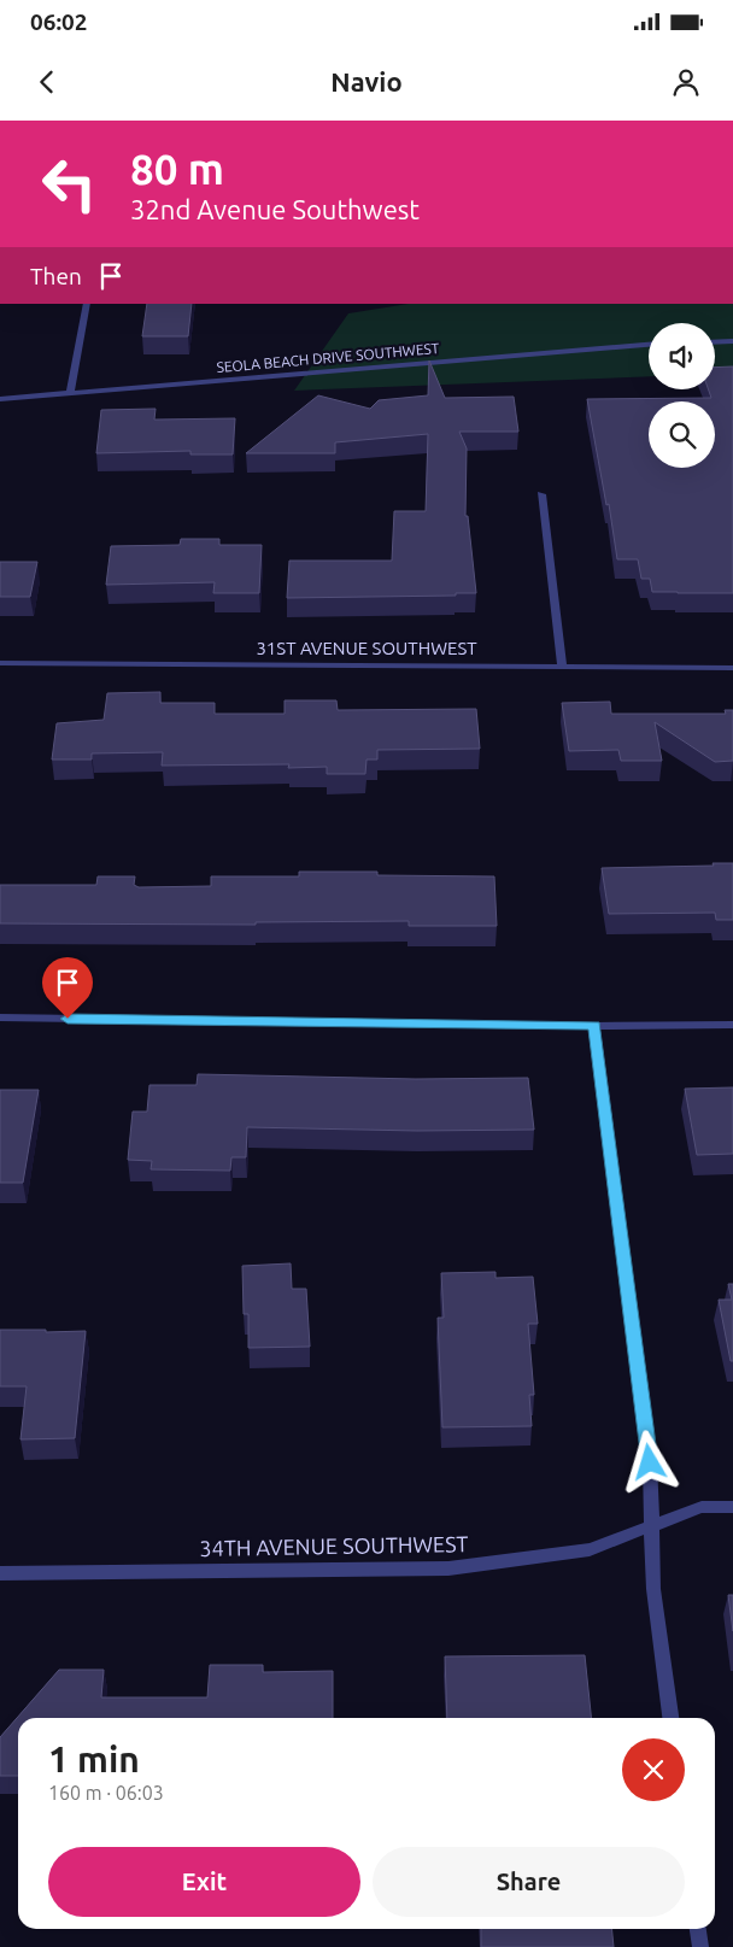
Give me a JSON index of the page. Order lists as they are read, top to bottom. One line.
{"streets":{"street":["SEOLA BEACH DRIVE SOUTHWEST","31ST AVENUE SOUTHWEST","34TH AVENUE SOUTHWEST"]},"page":{"status":"06:02","header":"Navio","turn":["80 m","32nd Avenue Southwest"],"then":"Then","heading":["1 min","160 m · 06:03"],"buttons":["Exit","Share"]}}
